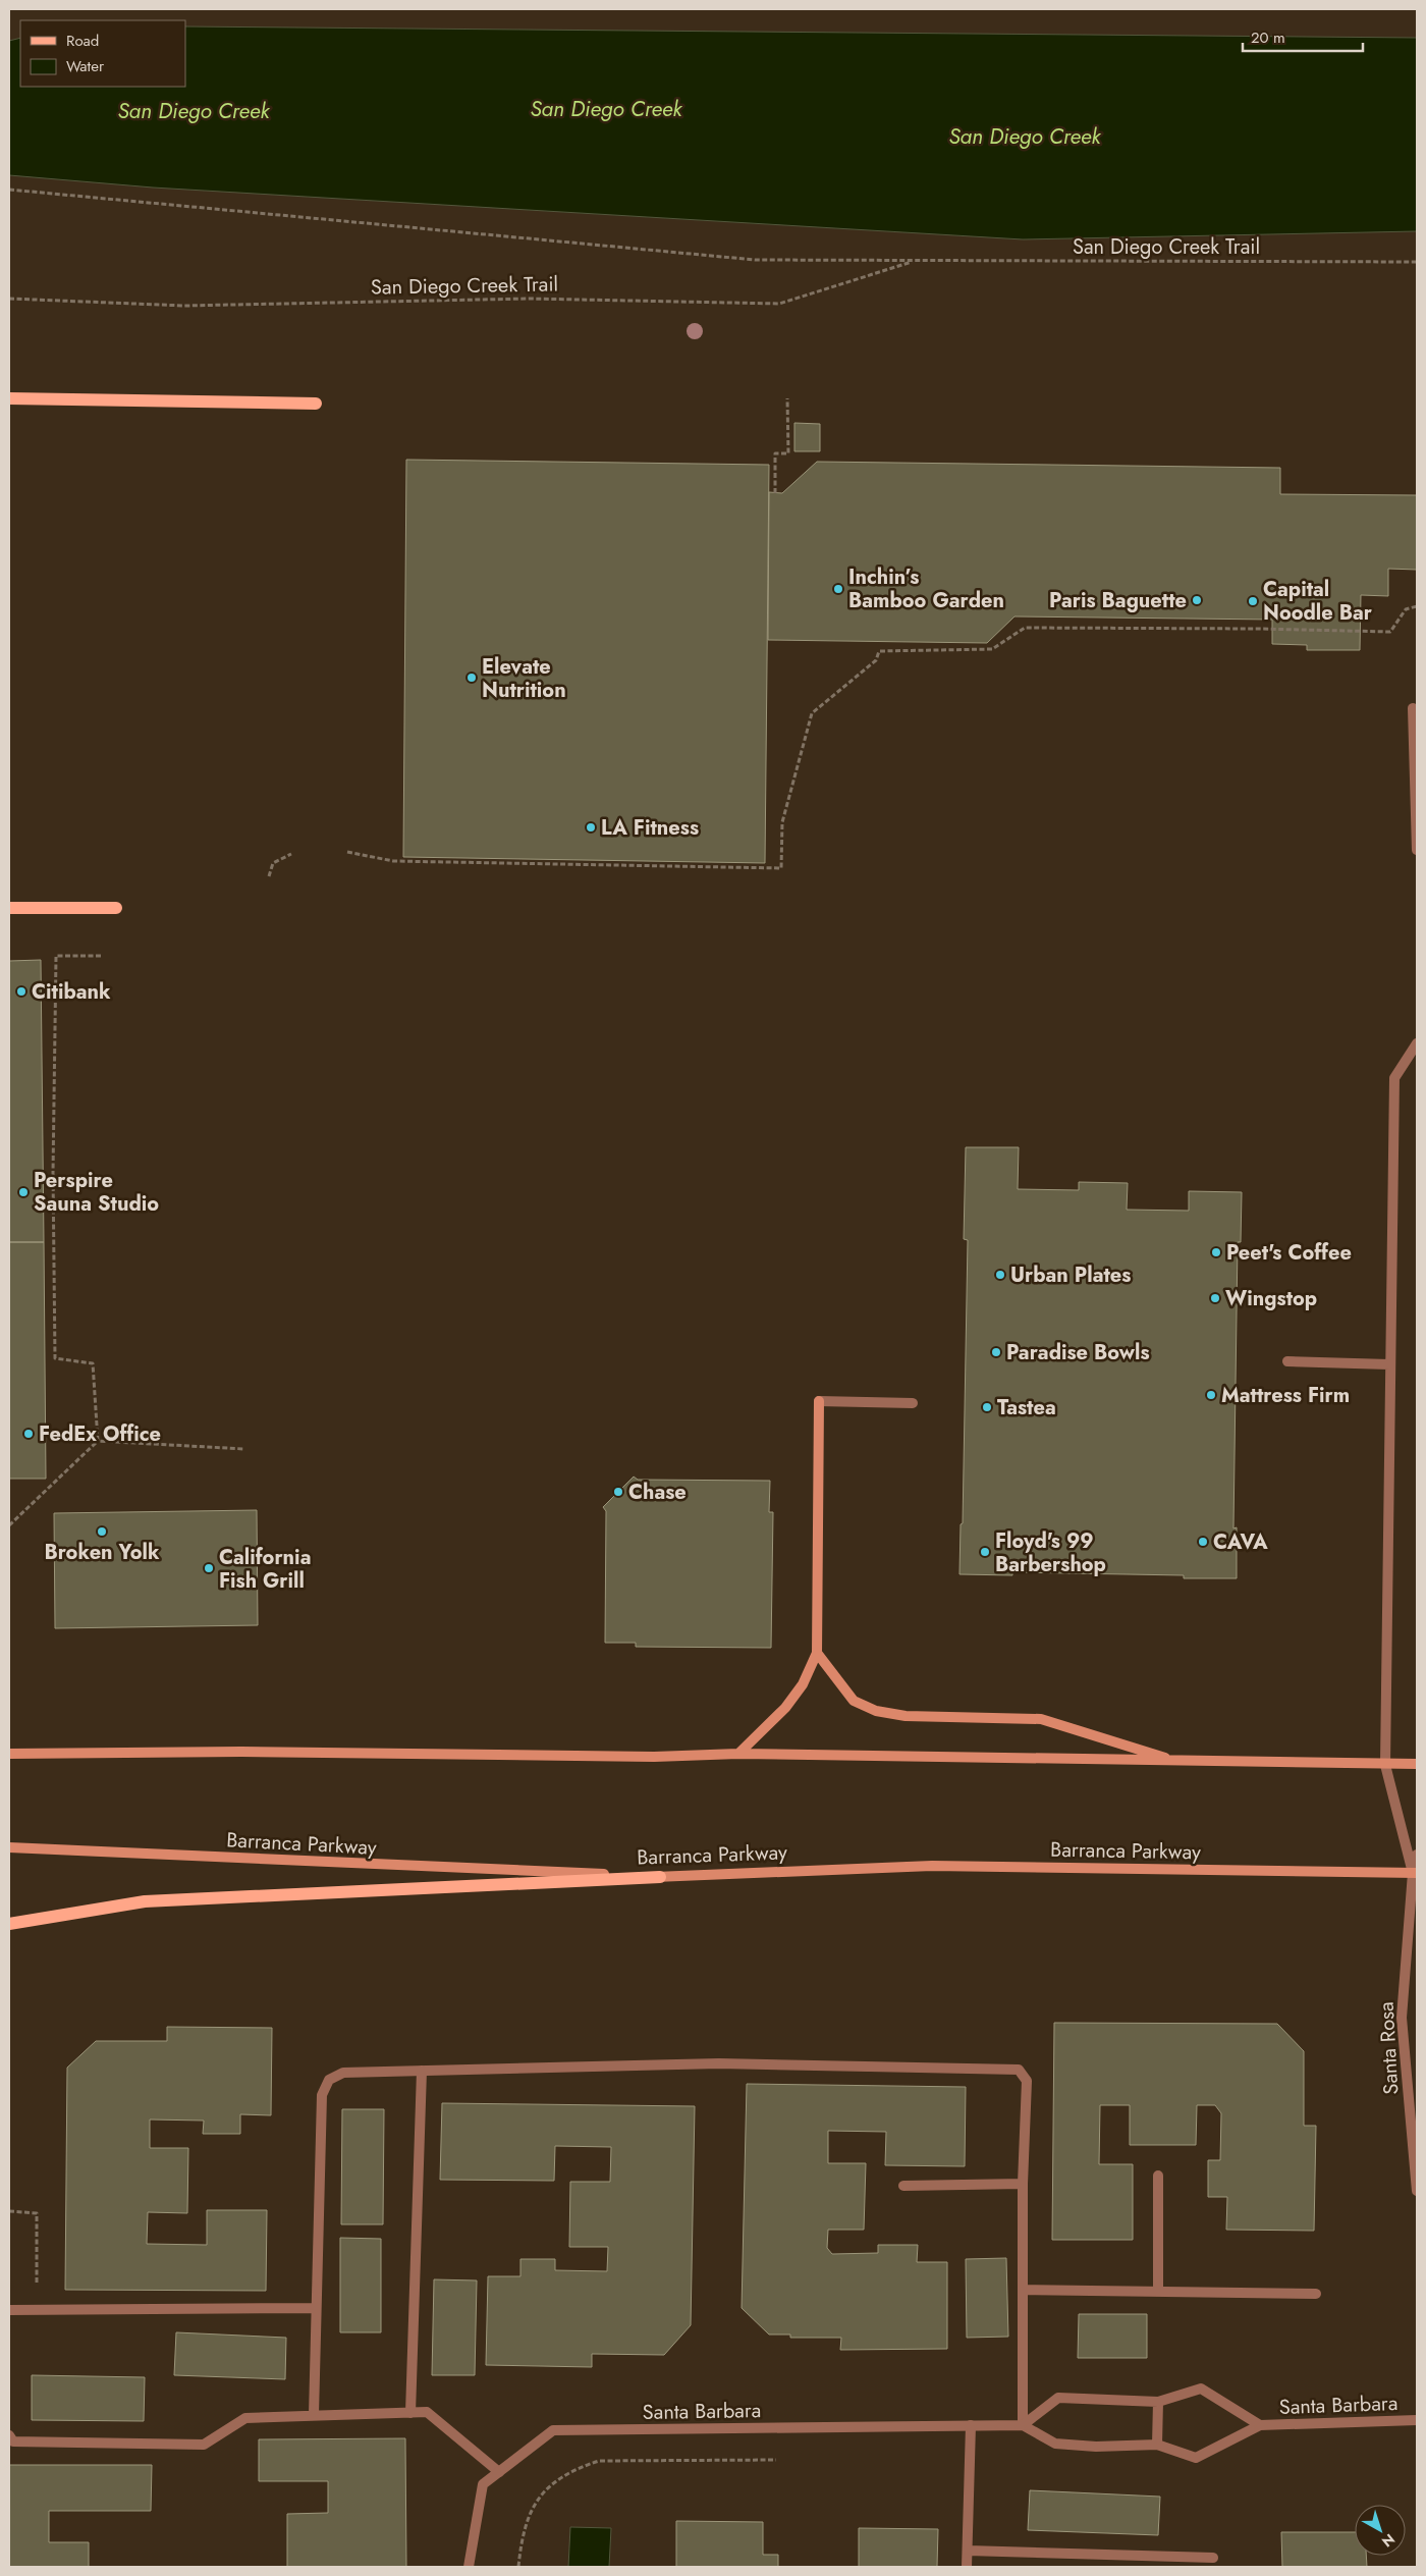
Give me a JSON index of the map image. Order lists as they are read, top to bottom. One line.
{"streets":{"main road":["Barranca Parkway"],"street":["Santa Rosa","Santa Barbara"],"path":["San Diego Creek Trail"]},"crossings":[["Barranca Parkway","Santa Rosa"]],"water":["San Diego Creek"],"places":["Inchin’s Bamboo Garden","Paris Baguette","Capital Noodle Bar","Elevate Nutrition","LA Fitness","Citibank","Perspire Sauna Studio","Peet's Coffee","Urban Plates","Wingstop","Paradise Bowls","Mattress Firm","Tastea","FedEx Office","Chase","Broken Yolk","CAVA","Floyd's 99 Barbershop","California Fish Grill"],"legend":["Road","Water"],"scale_bar":"20 m","north":"bottom right"}
